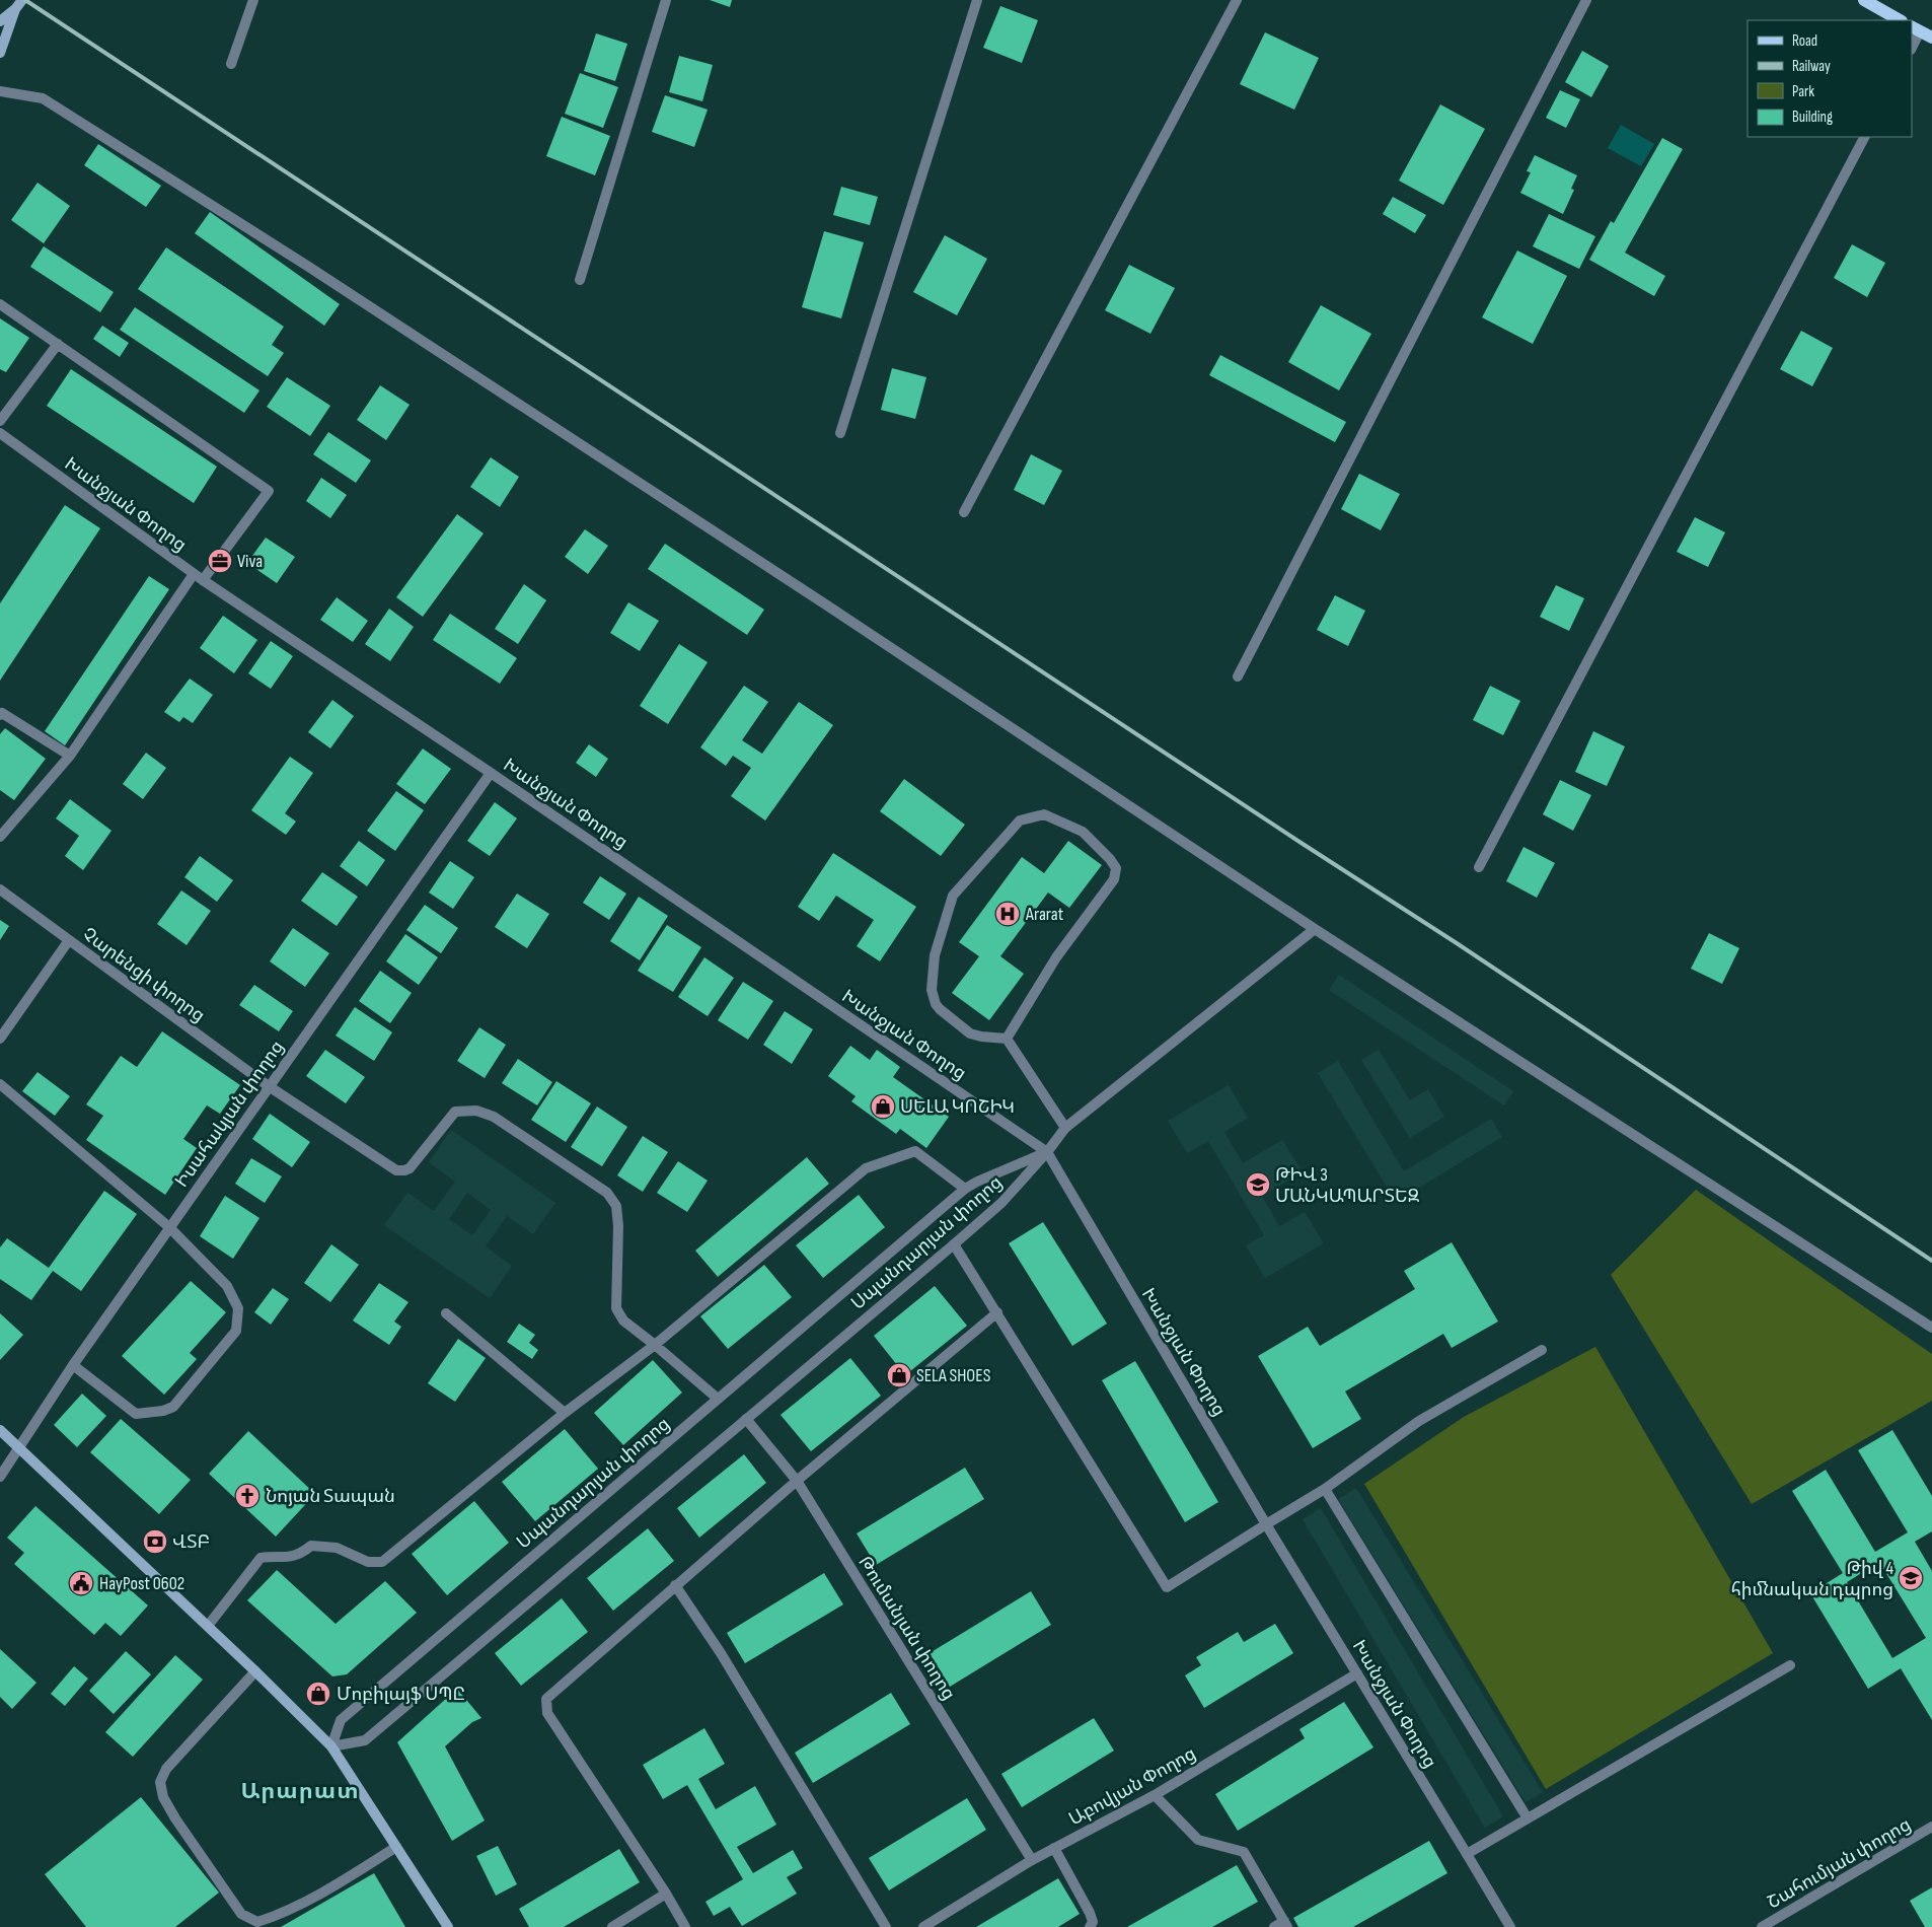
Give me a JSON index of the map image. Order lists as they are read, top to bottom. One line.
{"streets":{"street":["Խանջյան Փողոց","Չարենցի փողոց","Իսահակյան փողոց","Սպանդարյան փողոց","Թումանյան փողոց","Աբովյան Փողոց","Շահումյան փողոց"]},"crossings":[["Խանջյան Փողոց","Իսահակյան փողոց"],["Խանջյան Փողոց","Սպանդարյան փողոց"],["Խանջյան Փողոց","Աբովյան Փողոց"],["Չարենցի փողոց","Իսահակյան փողոց"],["Սպանդարյան փողոց","Թումանյան փողոց"],["Թումանյան փողոց","Աբովյան Փողոց"]],"districts":["Արարատ"],"places":{"office":["Viva"],"hospital":["Ararat"],"shop":["ՍԵԼԱ ԿՈՇԻԿ","SELA SHOES","Մոբիլայֆ ՍՊԸ"],"school or university":["ԹԻՎ 3 ՄԱՆԿԱՊԱՐՏԵԶ","Թիվ 4 հիմնական դպրոց"],"church":["Նոյան Տապան"],"bank":["ՎՏԲ"],"public building":["HayPost 0602"]},"legend":["Road","Railway","Park","Building"]}
